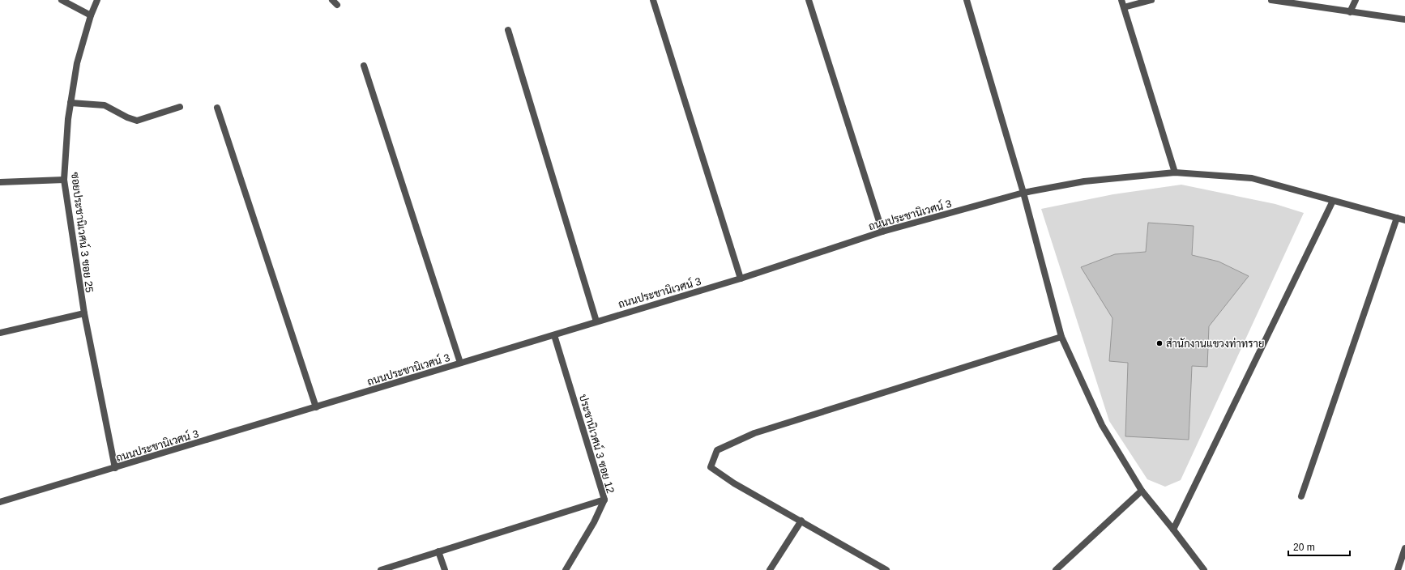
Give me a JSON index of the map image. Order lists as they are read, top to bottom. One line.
{"streets":{"street":["ถนนประชานิเวศน์ 3","ซอยประชานิเวศน์ 3 ซอย 25","ประชานิเวศน์ 3 ซอย 12"]},"crossings":[["ถนนประชานิเวศน์ 3","ซอยประชานิเวศน์ 3 ซอย 25"],["ถนนประชานิเวศน์ 3","ประชานิเวศน์ 3 ซอย 12"]],"places":["สำนักงานแขวงท่าทราย"],"scale_bar":"20 m"}
